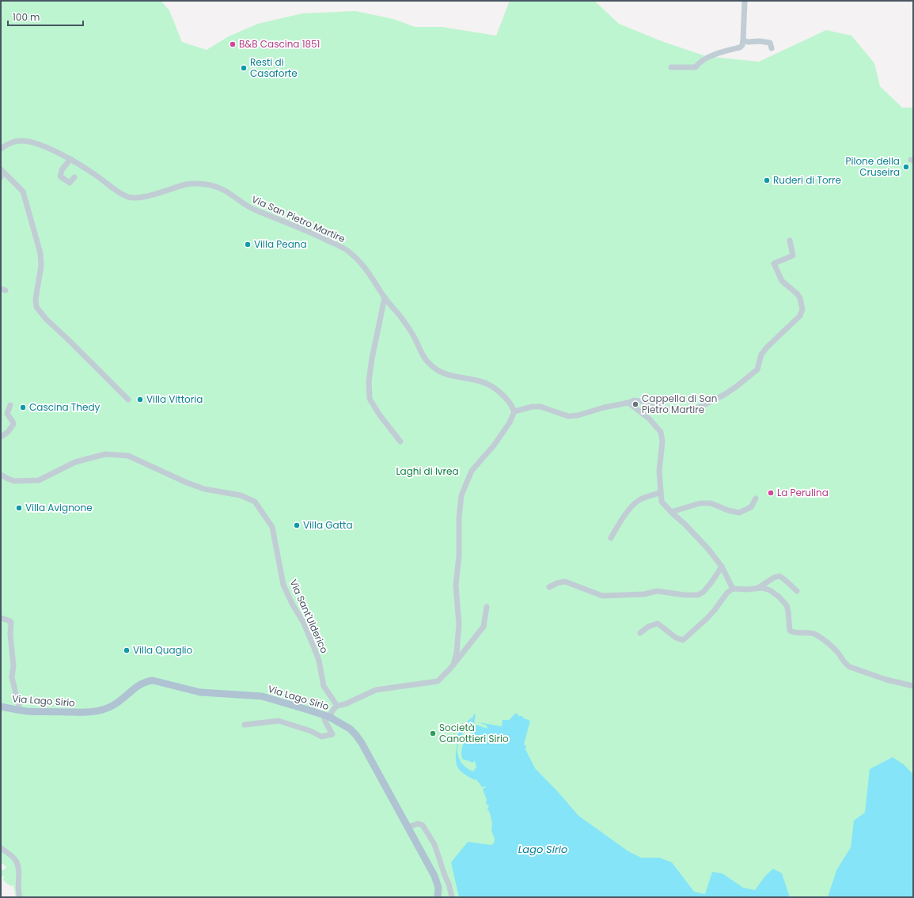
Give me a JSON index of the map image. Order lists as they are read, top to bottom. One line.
{"streets":{"main road":["Via Lago Sirio"],"street":["Via San Pietro Martire","Via Sant'Ulderico"]},"crossings":[["Via Sant'Ulderico","Via Lago Sirio"]],"water":["Lago Sirio"],"parks":["Laghi di Ivrea"],"places":["B&B Cascina 1851","Resti di Casaforte","Pilone della Cruseira","Ruderi di Torre","Villa Peana","Villa Vittoria","Cappella di San Pietro Martire","Cascina Thedy","La Perulina","Villa Avignone","Villa Gatta","Villa Quaglio","Società Canottieri Sirio"],"scale_bar":"100 m"}
